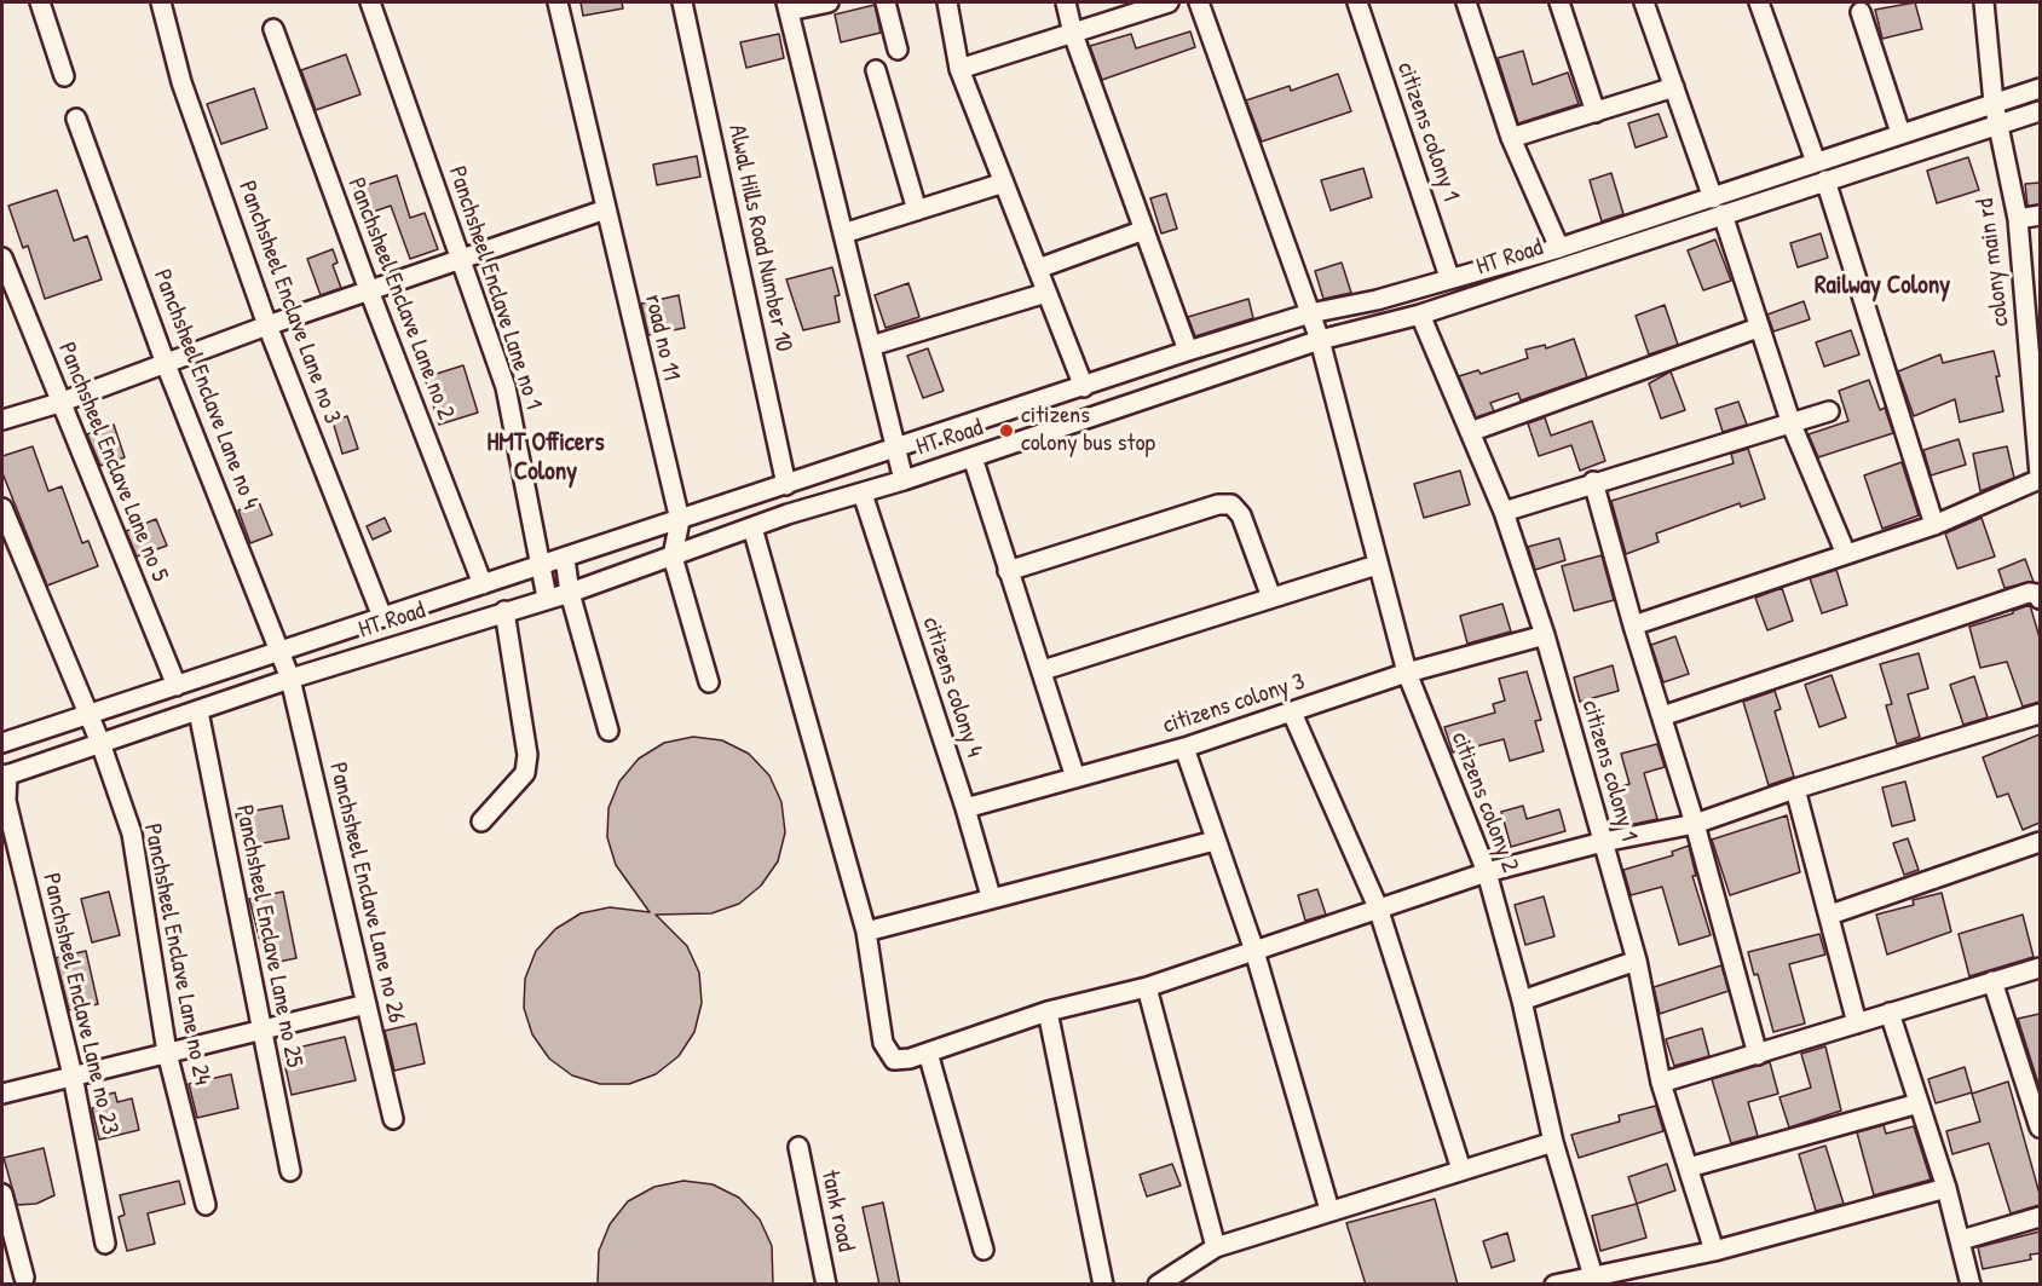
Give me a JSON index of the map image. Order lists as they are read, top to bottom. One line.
{"streets":{"street":["citizens colony 1","Alwal Hills Road Number 10","HT Road","colony main rd","Panchsheel Enclave Lane no 1","Panchsheel Enclave Lane no 2","Panchsheel Enclave Lane no 3","road no 11","Panchsheel Enclave Lane no 4","Panchsheel Enclave Lane no 5","citizens colony 4","citizens colony 3","citizens colony 2","Panchsheel Enclave Lane no 26","Panchsheel Enclave Lane no 25","Panchsheel Enclave Lane no 24","Panchsheel Enclave Lane no 23","tank road"]},"crossings":[["citizens colony 1","HT Road"],["citizens colony 1","citizens colony 3"],["Alwal Hills Road Number 10","HT Road"],["HT Road","colony main rd"],["HT Road","Panchsheel Enclave Lane no 1"],["HT Road","Panchsheel Enclave Lane no 2"],["HT Road","Panchsheel Enclave Lane no 3"],["HT Road","road no 11"],["HT Road","Panchsheel Enclave Lane no 4"],["HT Road","Panchsheel Enclave Lane no 5"],["HT Road","citizens colony 4"],["HT Road","citizens colony 2"],["HT Road","Panchsheel Enclave Lane no 26"],["HT Road","Panchsheel Enclave Lane no 25"],["HT Road","Panchsheel Enclave Lane no 24"],["HT Road","Panchsheel Enclave Lane no 23"],["Panchsheel Enclave Lane no 4","Panchsheel Enclave Lane no 26"],["citizens colony 4","citizens colony 3"],["citizens colony 3","citizens colony 2"]],"districts":["Railway Colony","HMT Officers Colony"],"places":["citizens colony bus stop"]}
